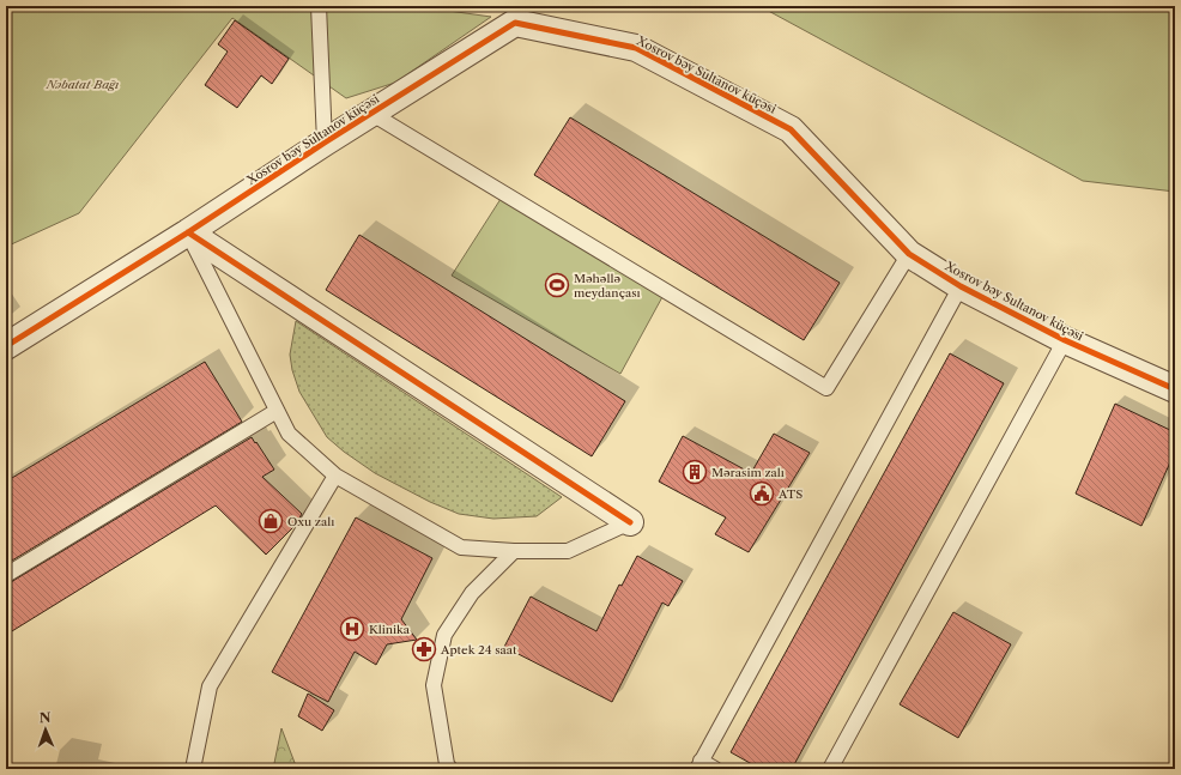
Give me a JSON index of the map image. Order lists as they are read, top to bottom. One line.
{"streets":{"street":["Xosrov bəy Sultanov küçəsi"]},"parks":["Nəbatat Bağı"],"places":{"sports":["Məhəllə meydançası"],"building":["Mərasim zalı"],"public building":["ATS"],"shop":["Oxu zalı"],"hospital":["Klinika"],"pharmacy":["Aptek 24 saat"]},"north":"top"}
